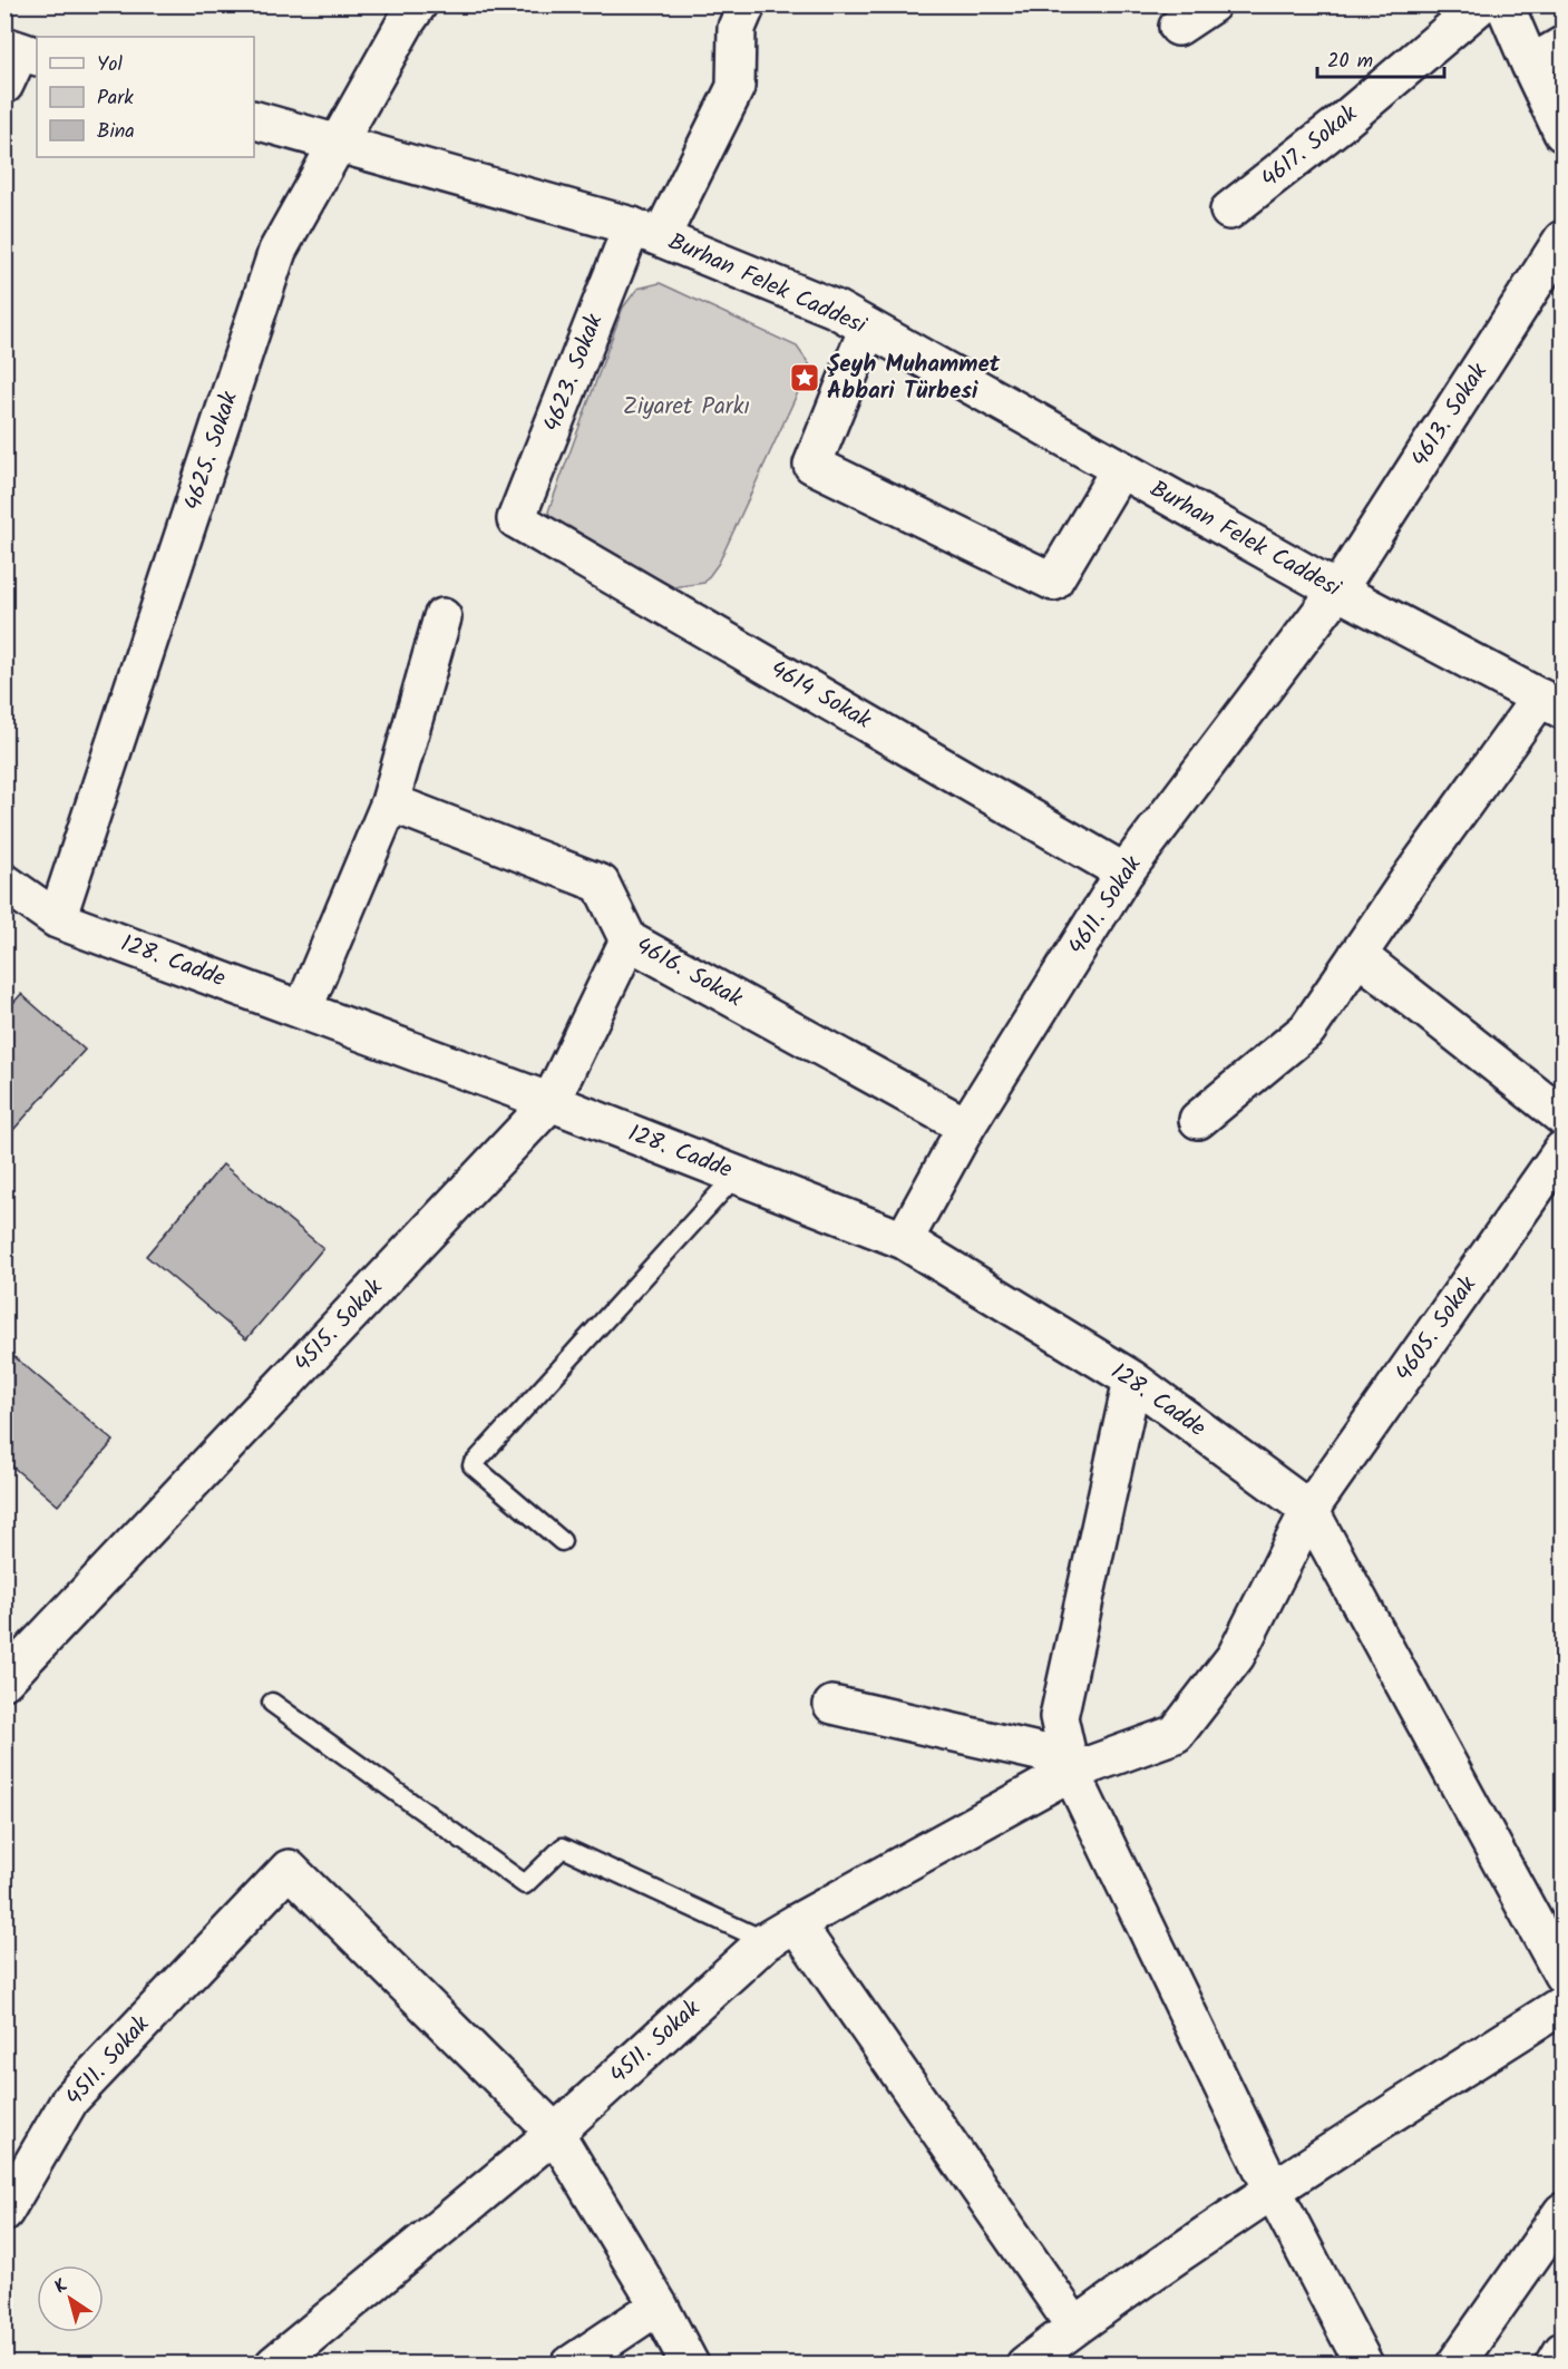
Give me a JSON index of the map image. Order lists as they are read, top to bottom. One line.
{"streets":{"street":["4617. Sokak","Burhan Felek Caddesi","4623. Sokak","4613. Sokak","4625. Sokak","4614 Sokak","4611. Sokak","128. Cadde","4616. Sokak","4515. Sokak","4605. Sokak","4511. Sokak"]},"crossings":[["Burhan Felek Caddesi","4623. Sokak"],["Burhan Felek Caddesi","4613. Sokak"],["Burhan Felek Caddesi","4625. Sokak"],["Burhan Felek Caddesi","4611. Sokak"],["4623. Sokak","4614 Sokak"],["4613. Sokak","4611. Sokak"],["4625. Sokak","128. Cadde"],["4614 Sokak","4611. Sokak"],["4611. Sokak","128. Cadde"],["4611. Sokak","4616. Sokak"],["128. Cadde","4515. Sokak"],["128. Cadde","4605. Sokak"],["4616. Sokak","4515. Sokak"],["4605. Sokak","4511. Sokak"]],"parks":["Ziyaret Parkı"],"places":{"place":["Şeyh Muhammet Abbari Türbesi"]},"legend":["Yol","Park","Bina"],"scale_bar":"20 m","north":"top left"}
